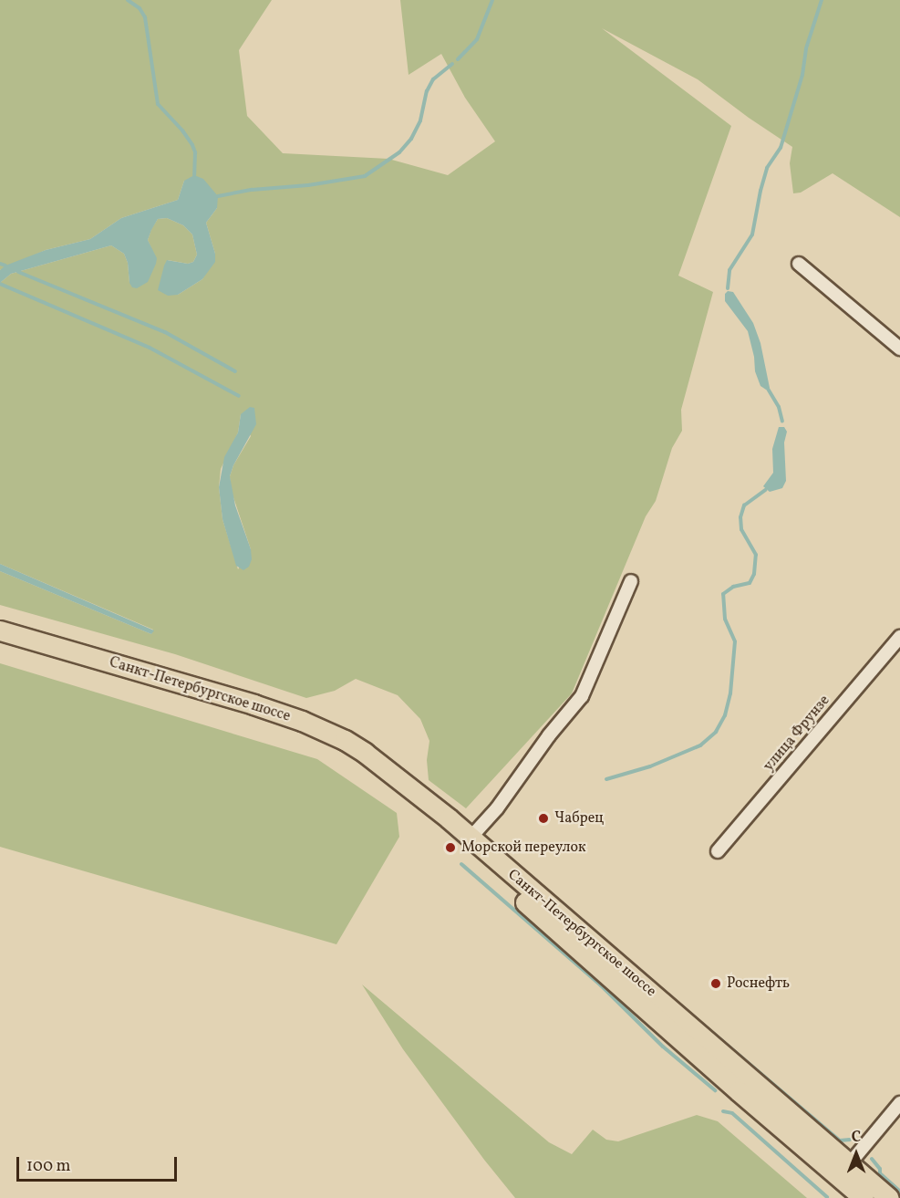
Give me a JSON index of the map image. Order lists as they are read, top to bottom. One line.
{"streets":{"main road":["Санкт-Петербургское шоссе"],"street":["улица Фрунзе"]},"places":["Чабрец","Морской переулок","Роснефть"],"scale_bar":"100 m","north":"top"}
